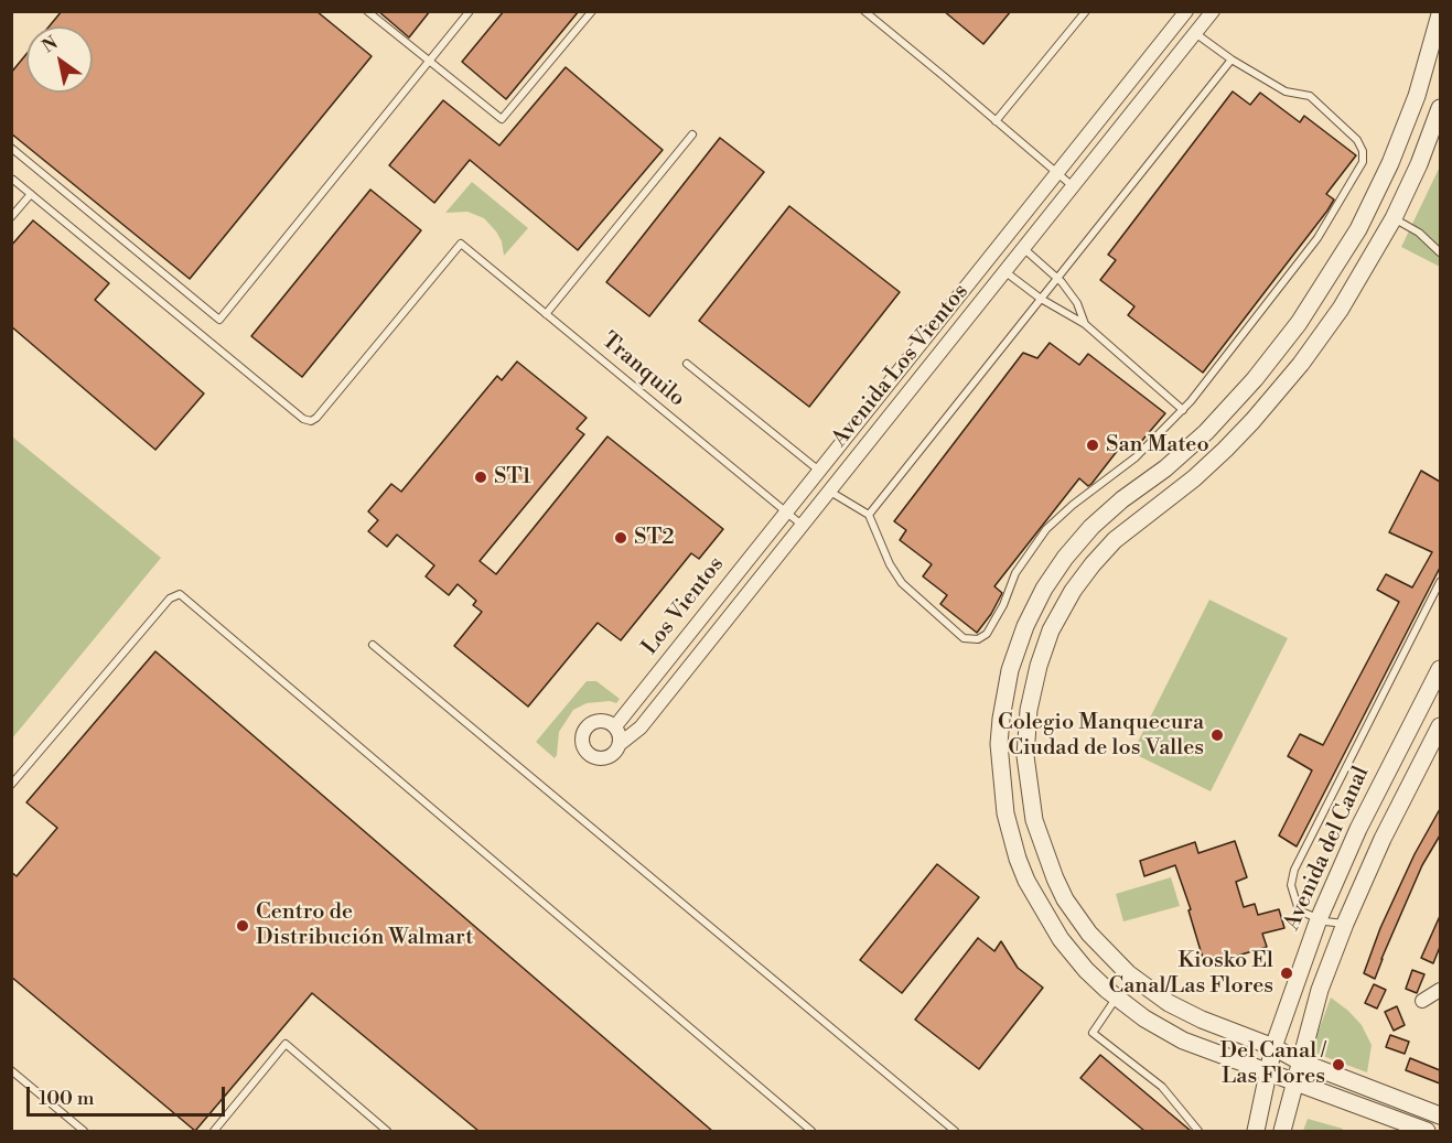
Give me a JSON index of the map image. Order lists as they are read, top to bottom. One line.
{"streets":{"street":["Avenida Los Vientos","Los Vientos","Avenida del Canal"],"lane":["Tranquilo"]},"crossings":[["Avenida Los Vientos","Tranquilo"],["Avenida Los Vientos","Los Vientos"],["Tranquilo","Los Vientos"]],"places":["San Mateo","ST1","ST2","Colegio Manquecura Ciudad de los Valles","Centro de Distribución Walmart","Kiosko El Canal/Las Flores","Del Canal / Las Flores"],"scale_bar":"100 m","north":"top left"}
